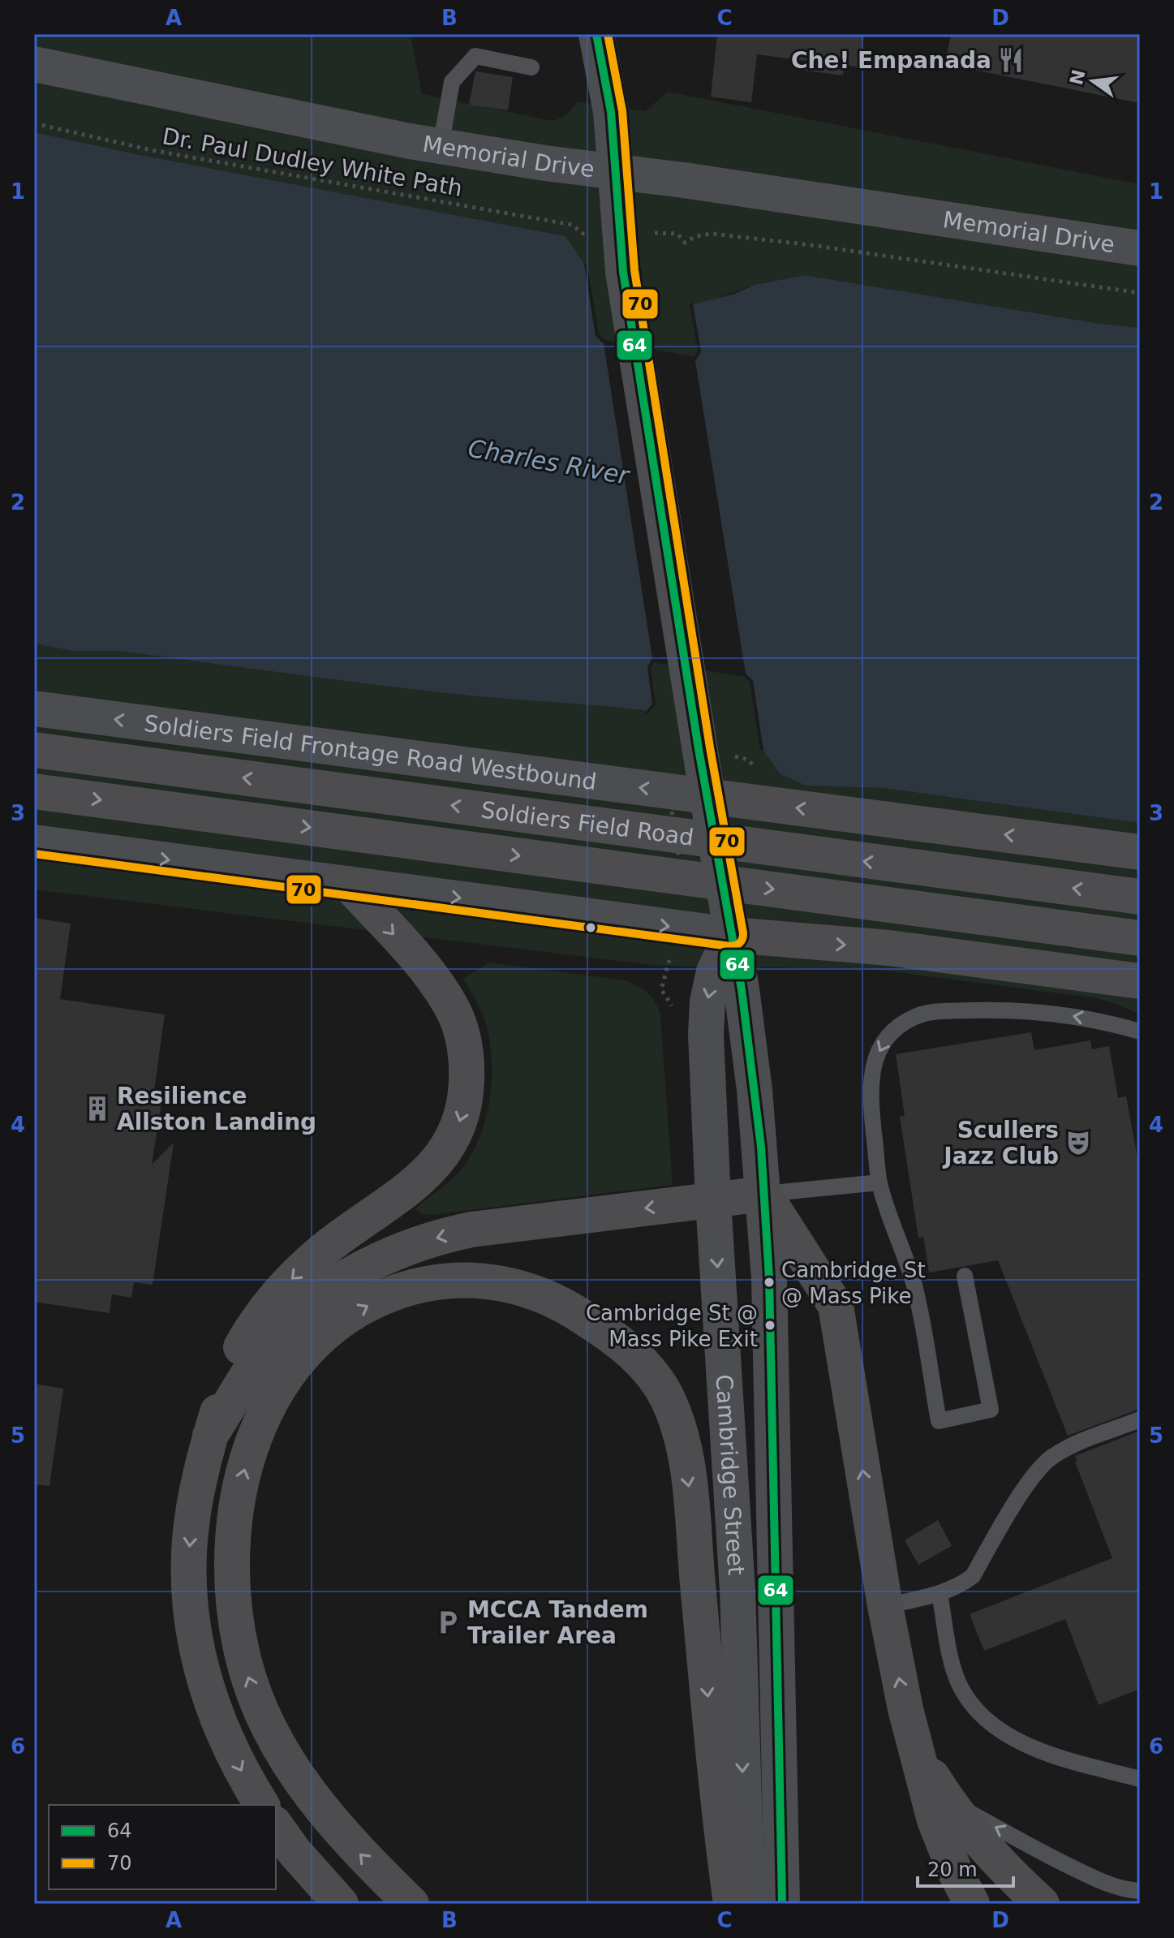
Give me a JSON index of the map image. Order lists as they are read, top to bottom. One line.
{"streets":{"highway":["Soldiers Field Road"],"main road":["Memorial Drive","Soldiers Field Frontage Road Westbound","Cambridge Street"],"path":["Dr. Paul Dudley White Path"]},"crossings":[["Memorial Drive","Cambridge Street"],["Soldiers Field Frontage Road Westbound","Cambridge Street"]],"water":["Charles River"],"places":{"restaurant":["Che! Empanada"],"building":["Resilience Allston Landing"],"theatre":["Scullers Jazz Club"],"other":["Cambridge St @ Mass Pike","Cambridge St @ Mass Pike Exit"],"parking":["MCCA Tandem Trailer Area"]},"lines":["transit line 64","transit line 70"],"legend":["64","70"],"scale_bar":"20 m","north":"left","grid":{"columns":["A","B","C","D"],"rows":["1","2","3","4","5","6"]}}
